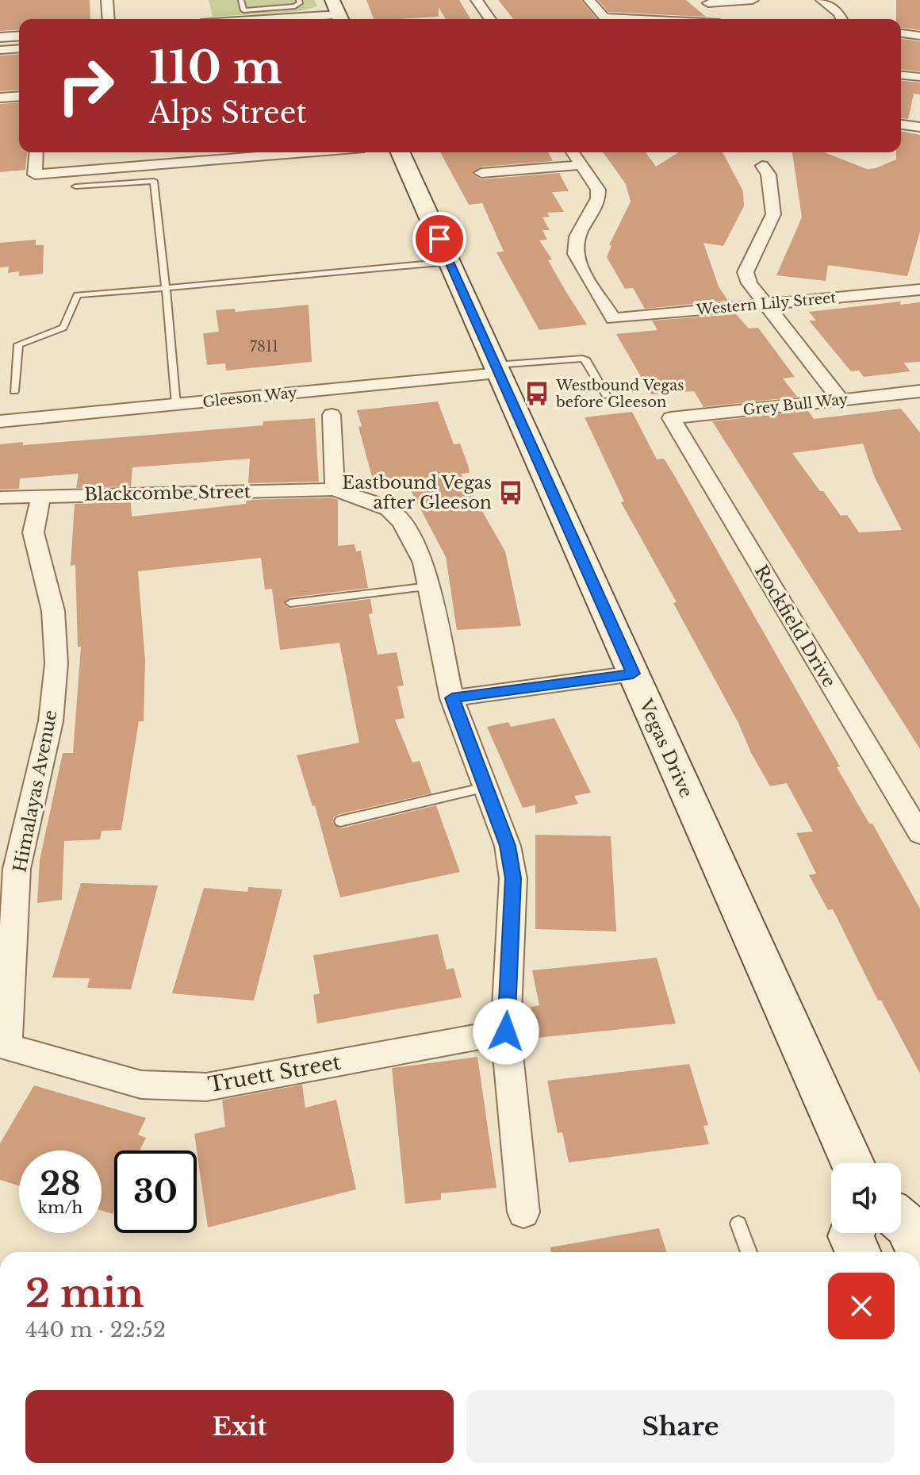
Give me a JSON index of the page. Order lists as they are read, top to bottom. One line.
{"streets":{"main road":["Vegas Drive"],"street":["Western Lily Street","Gleeson Way","Grey Bull Way","Blackcombe Street","Rockfield Drive","Himalayas Avenue","Truett Street"]},"crossings":[["Gleeson Way","Vegas Drive"],["Grey Bull Way","Rockfield Drive"],["Blackcombe Street","Himalayas Avenue"],["Himalayas Avenue","Truett Street"]],"places":{"bus stop":["Westbound Vegas before Gleeson","Eastbound Vegas after Gleeson"]},"house_numbers":["7811"],"page":{"turn":["110 m","Alps Street"],"speed":"28 km/h","limit":"30","heading":["2 min","440 m · 22:52"],"buttons":["Exit","Share"]}}
